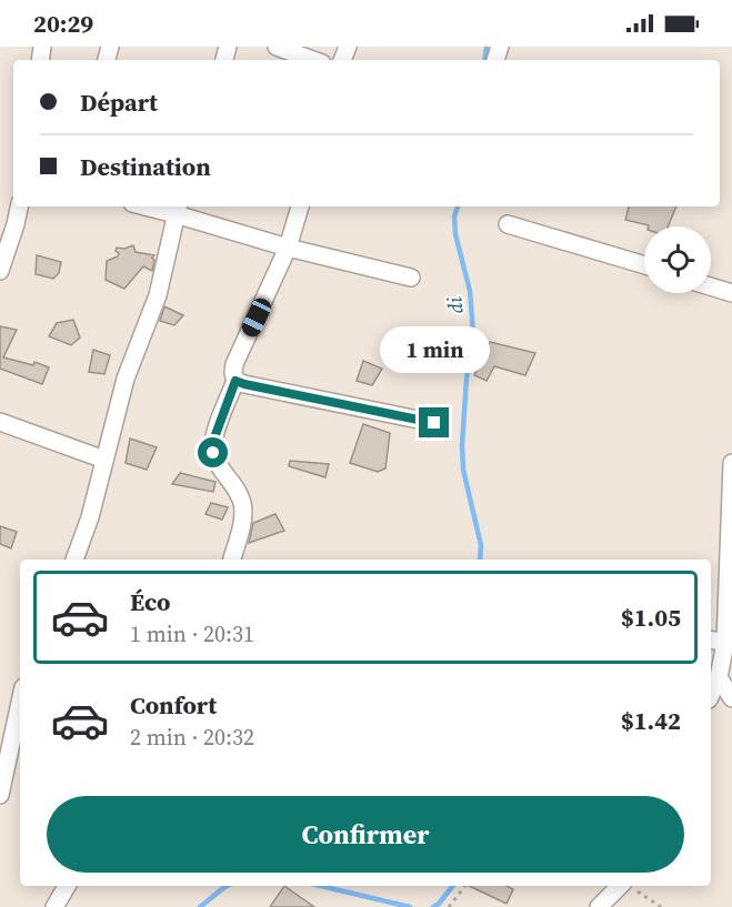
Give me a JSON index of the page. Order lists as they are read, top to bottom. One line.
{"water":["di"],"page":{"status":"20:29","banner":["Départ","Destination"],"bubble":"1 min","list":[{"name":"Éco","note":"1 min · 20:31","value":"$1.05"},{"name":"Confort","note":"2 min · 20:32","value":"$1.42"}],"buttons":"Confirmer"}}
